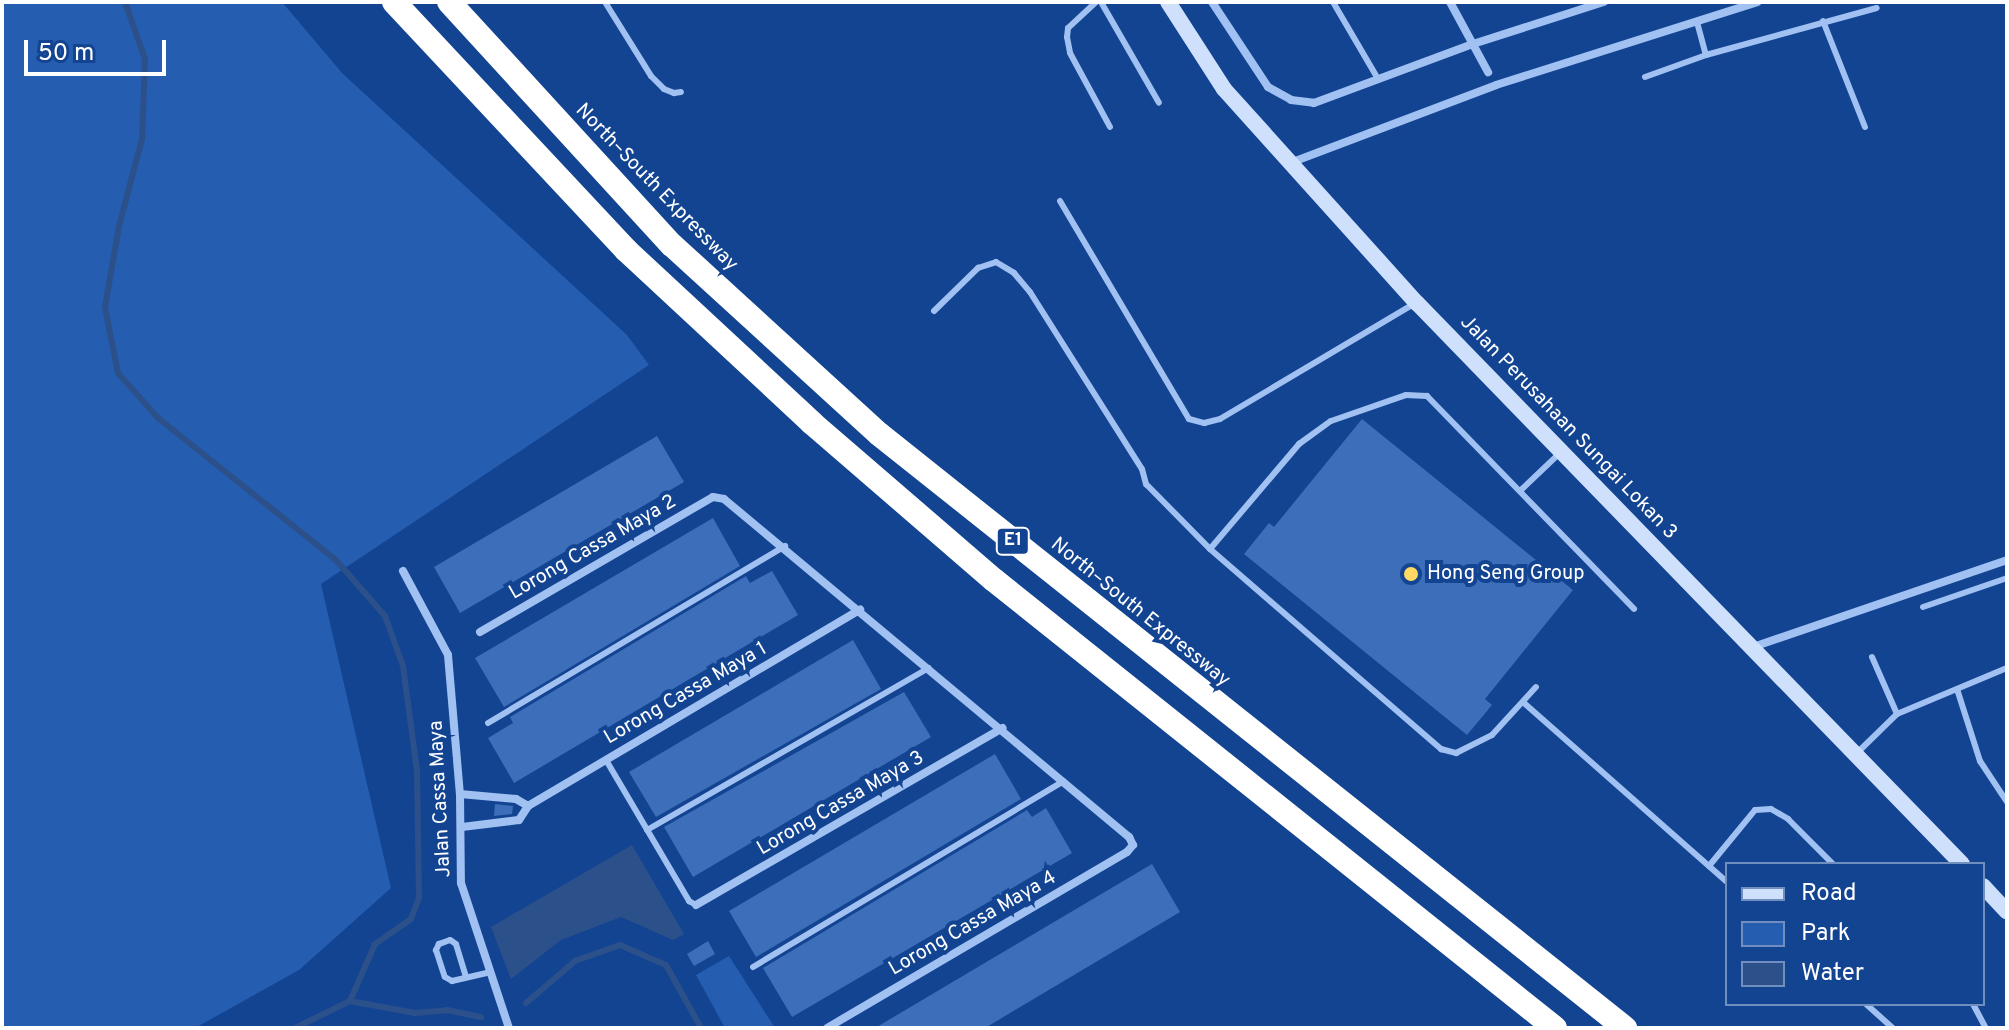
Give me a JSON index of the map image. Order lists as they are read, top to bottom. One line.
{"streets":{"highway":["North–South Expressway","E1"],"main road":["Jalan Perusahaan Sungai Lokan 3"],"street":["Lorong Cassa Maya 2","Lorong Cassa Maya 1","Jalan Cassa Maya","Lorong Cassa Maya 3","Lorong Cassa Maya 4"]},"crossings":[["Lorong Cassa Maya 1","Jalan Cassa Maya"]],"places":["Hong Seng Group"],"legend":["Road","Park","Water"],"scale_bar":"50 m"}
